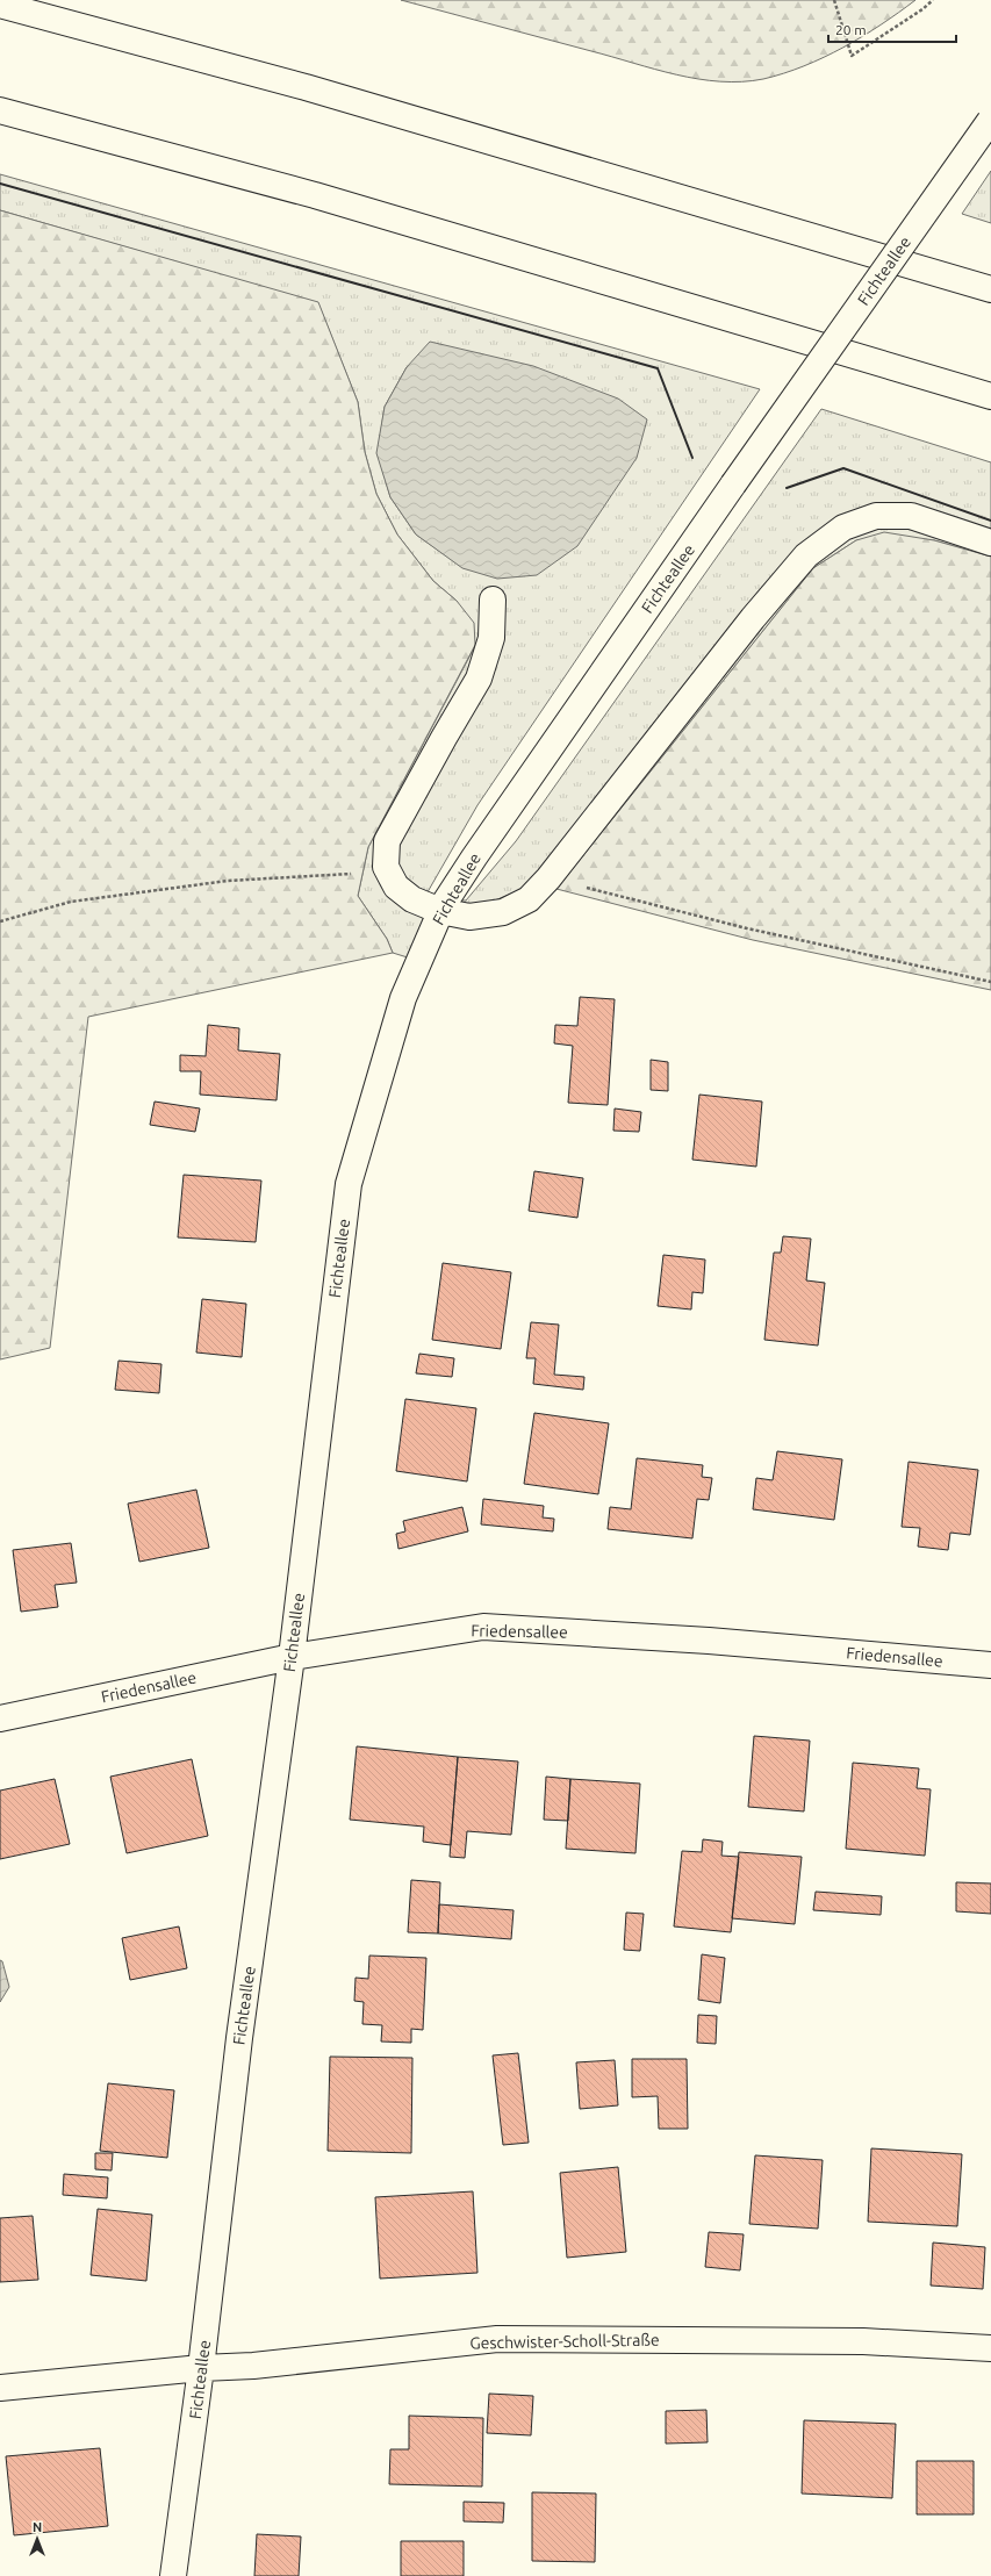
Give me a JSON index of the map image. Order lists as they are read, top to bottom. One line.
{"streets":{"main road":["Fichteallee","Friedensallee","Geschwister-Scholl-Straße"]},"crossings":[["Fichteallee","Friedensallee"],["Fichteallee","Geschwister-Scholl-Straße"]],"scale_bar":"20 m","north":"top"}
